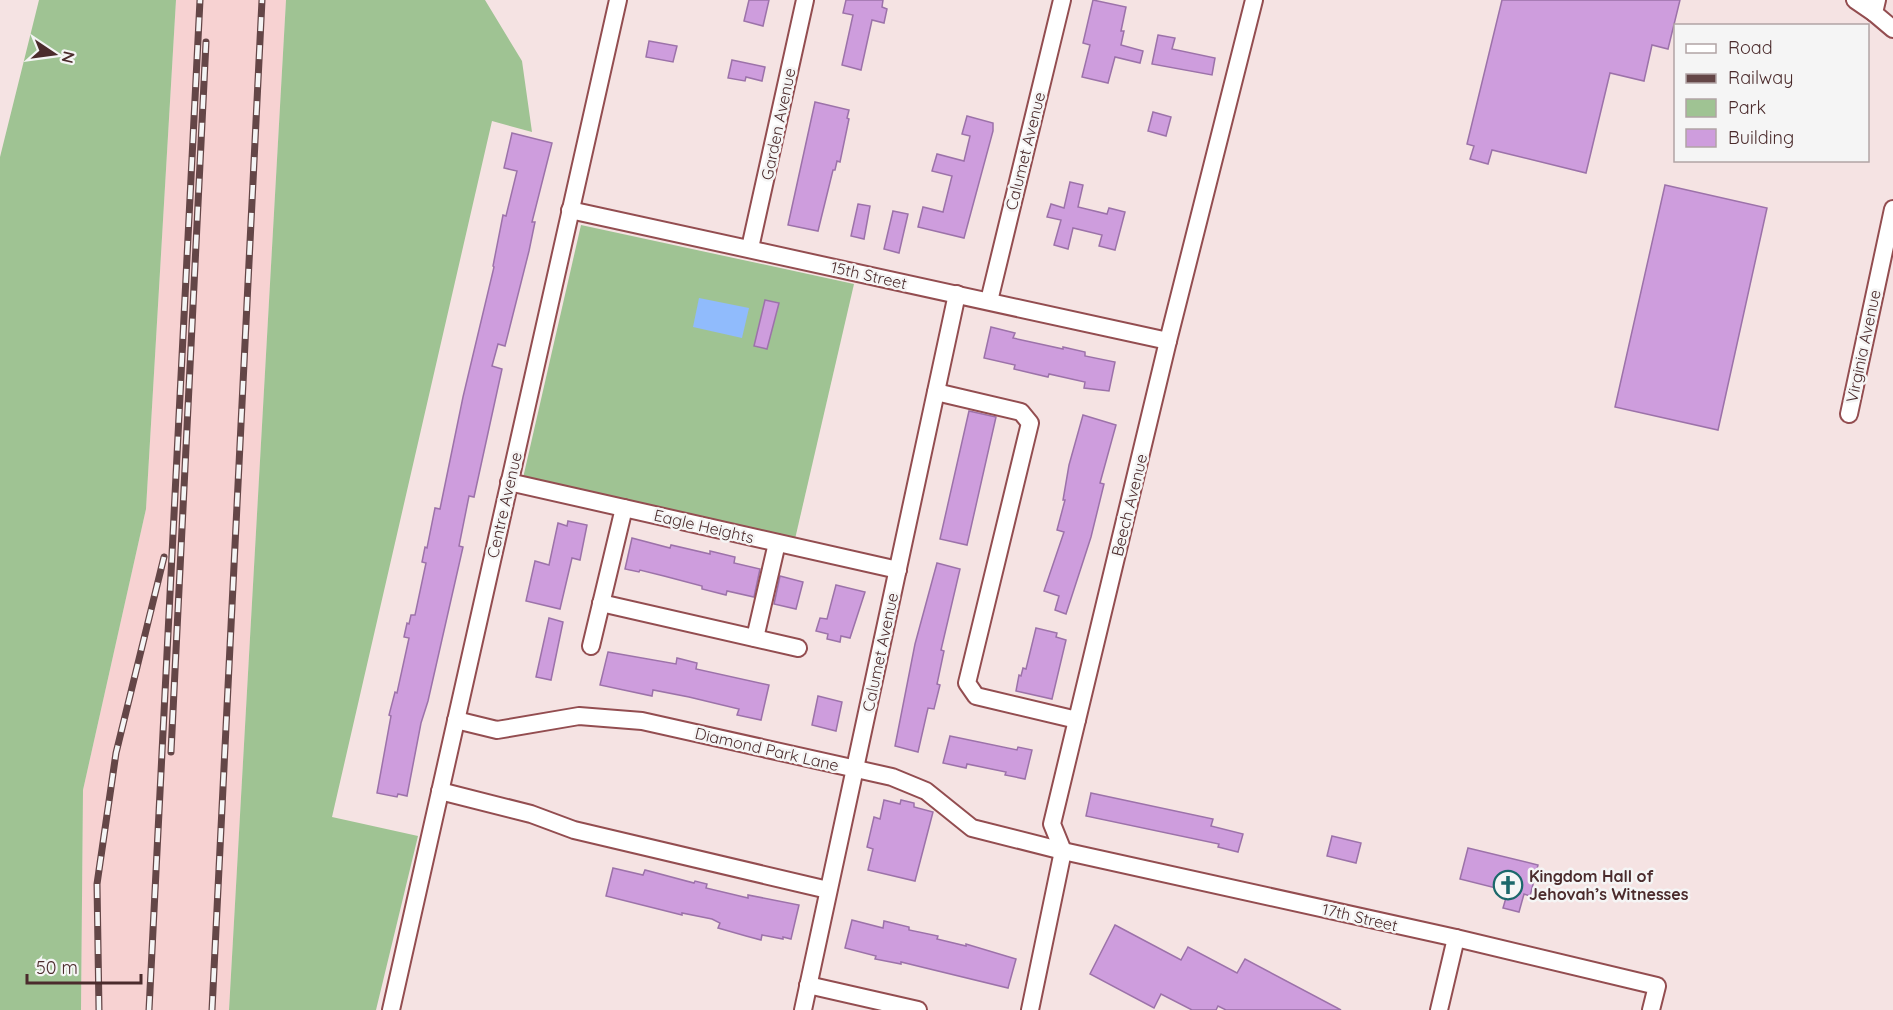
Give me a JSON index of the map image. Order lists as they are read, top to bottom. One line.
{"streets":{"street":["Garden Avenue","Calumet Avenue","15th Street","Virginia Avenue","Centre Avenue","Beech Avenue","Eagle Heights","Diamond Park Lane","17th Street"]},"crossings":[["Garden Avenue","15th Street"],["Calumet Avenue","15th Street"],["Calumet Avenue","Eagle Heights"],["Calumet Avenue","Diamond Park Lane"],["15th Street","Centre Avenue"],["15th Street","Beech Avenue"],["Centre Avenue","Eagle Heights"],["Centre Avenue","Diamond Park Lane"],["Beech Avenue","Diamond Park Lane"],["Beech Avenue","17th Street"],["Diamond Park Lane","17th Street"]],"places":{"church":["Kingdom Hall of Jehovah’s Witnesses"]},"legend":["Road","Railway","Park","Building"],"scale_bar":"50 m","north":"right"}
